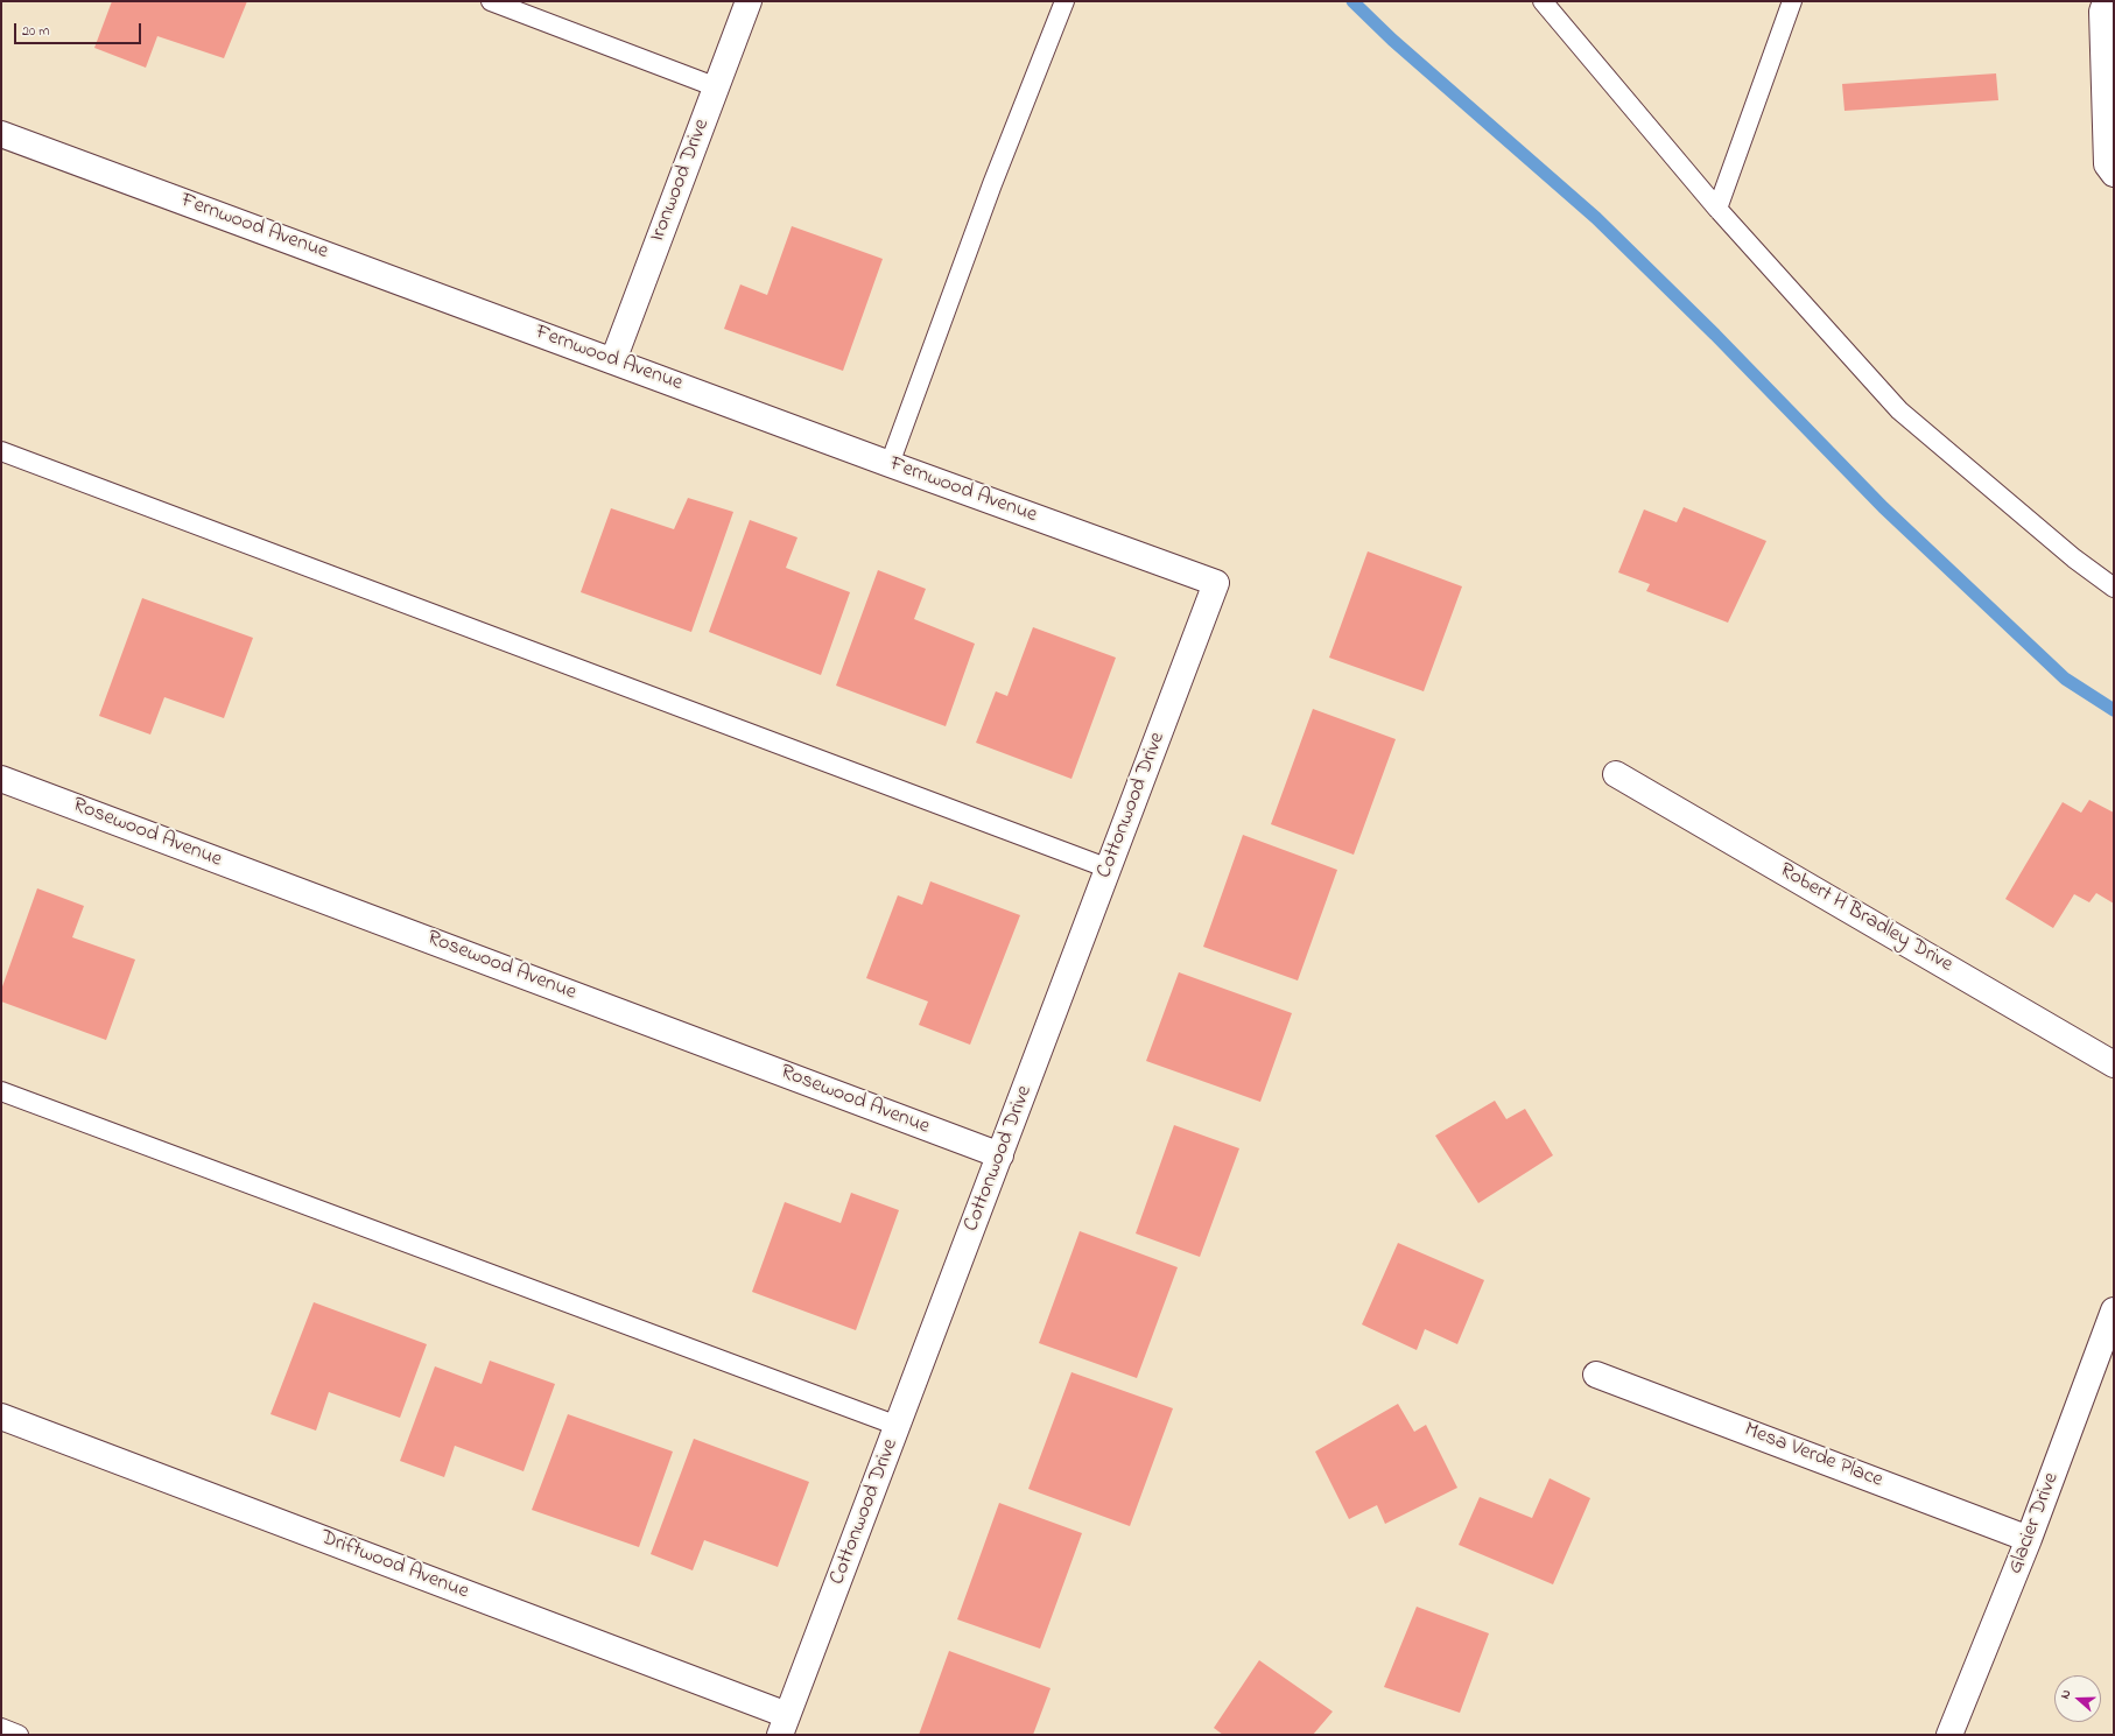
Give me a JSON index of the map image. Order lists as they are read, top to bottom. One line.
{"streets":{"street":["Ironwood Drive","Fernwood Avenue","Cottonwood Drive","Rosewood Avenue","Robert H Bradley Drive","Mesa Verde Place","Glacier Drive","Driftwood Avenue"]},"crossings":[["Ironwood Drive","Fernwood Avenue"],["Fernwood Avenue","Cottonwood Drive"],["Cottonwood Drive","Rosewood Avenue"],["Cottonwood Drive","Driftwood Avenue"],["Mesa Verde Place","Glacier Drive"]],"scale_bar":"20 m","north":"left"}
